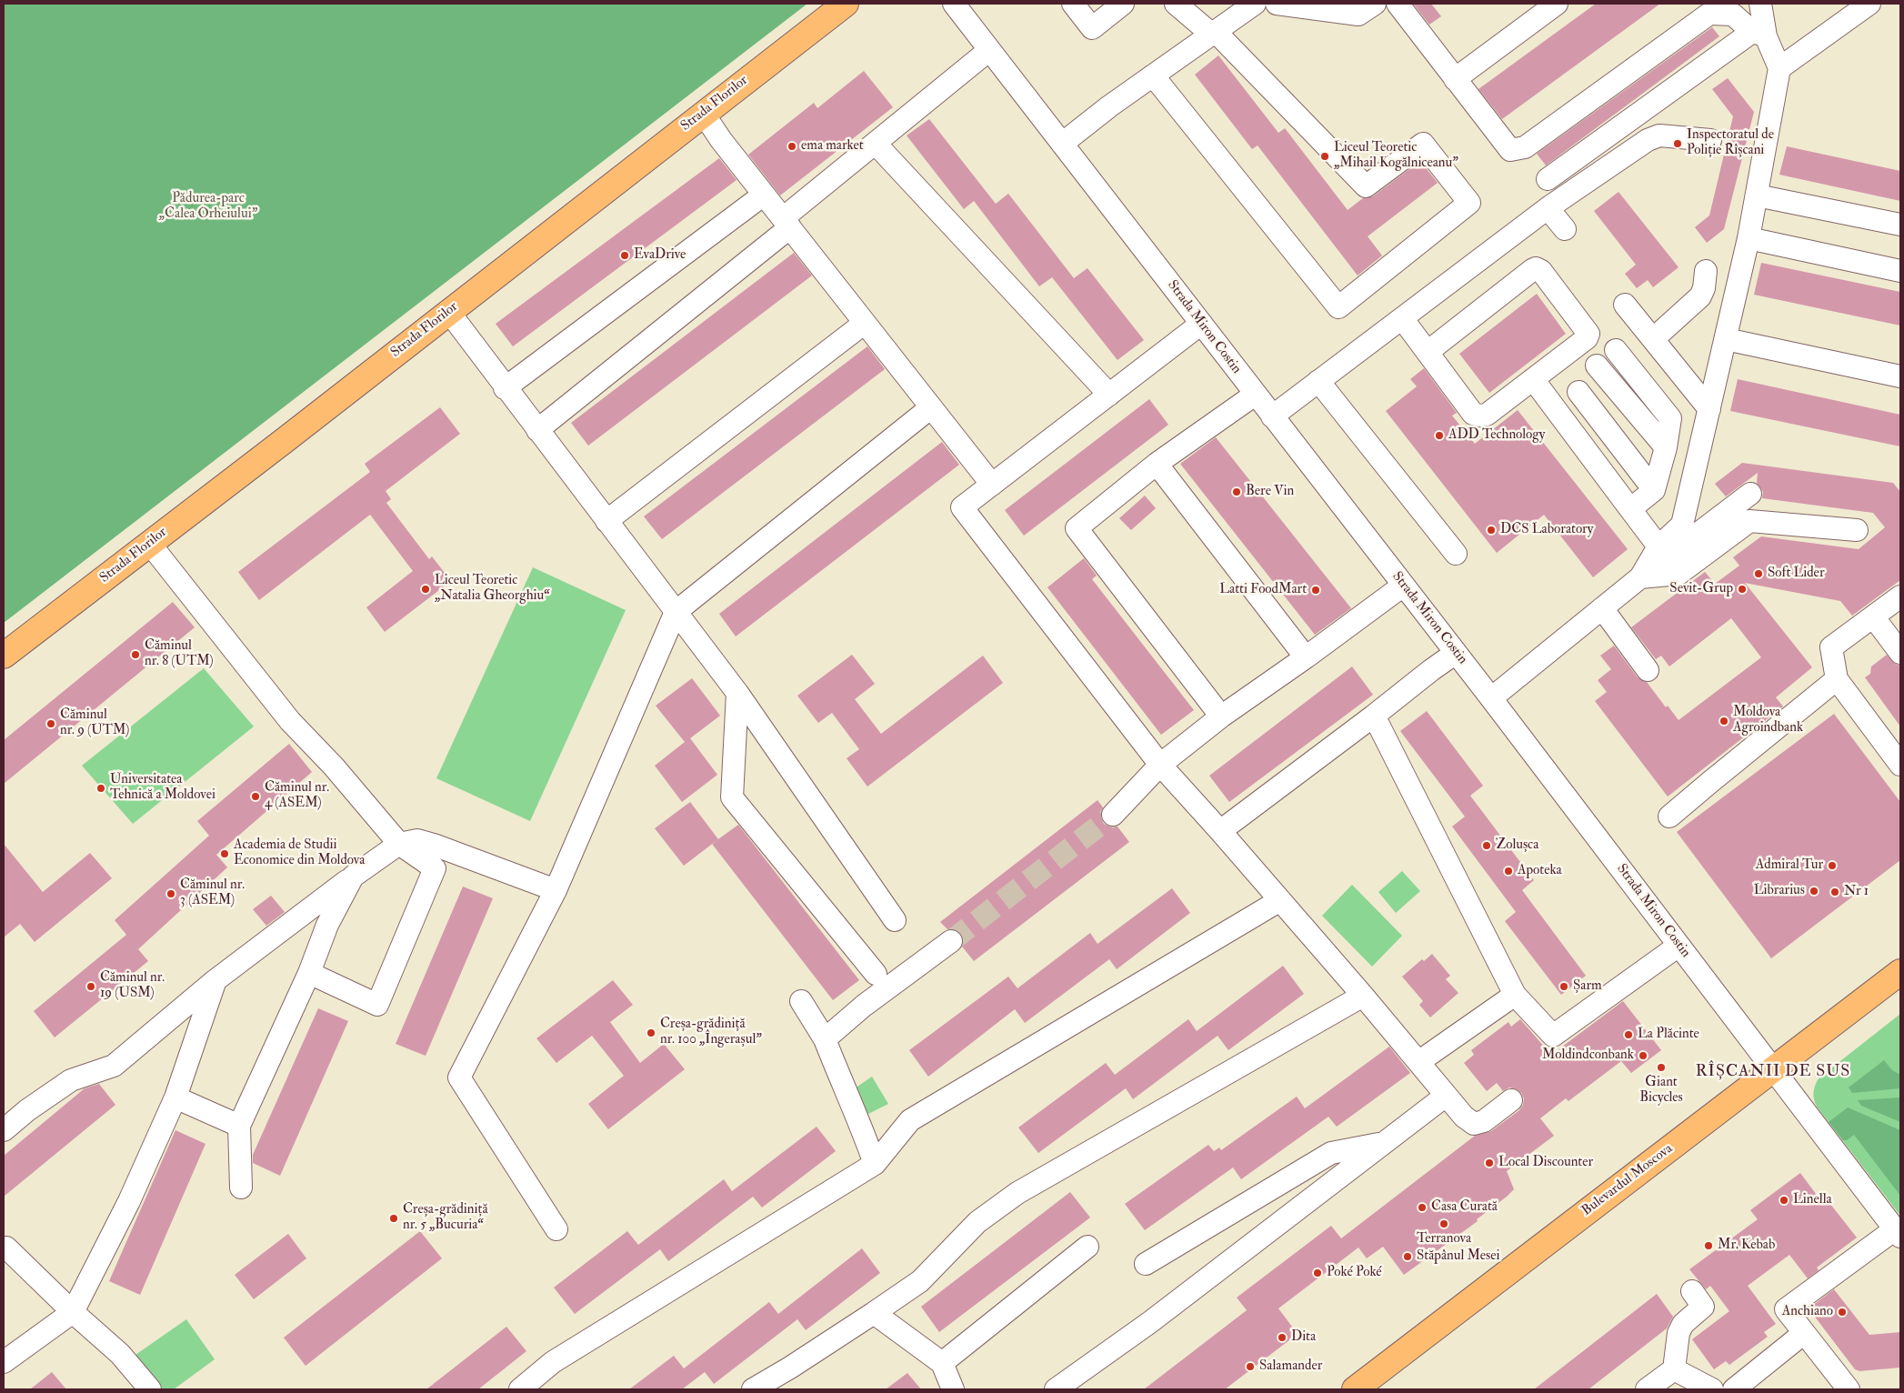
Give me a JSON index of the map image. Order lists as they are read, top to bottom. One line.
{"streets":{"main road":["Strada Florilor","Bulevardul Moscova"],"street":["Strada Miron Costin"]},"crossings":[["Strada Miron Costin","Bulevardul Moscova"]],"districts":["RÎȘCANII DE SUS"],"parks":["Pădurea-parc „Calea Orheiului”"],"places":["Inspectoratul de Poliție Rîșcani","ema market","Liceul Teoretic „Mihail Kogălniceanu”","EvaDrive","ADD Technology","Bere Vin","DCS Laboratory","Soft Lider","Liceul Teoretic „Natalia Gheorghiu“","Sevit-Grup","Latti FoodMart","Căminul nr. 8 (UTM)","Moldova Agroindbank","Căminul nr. 9 (UTM)","Universitatea Tehnică a Moldovei","Căminul nr. 4 (ASEM)","Zolușca","Academia de Studii Economice din Moldova","Admiral Tur","Apoteka","Librarius","Nr 1","Căminul nr. 3 (ASEM)","Căminul nr. 19 (USM)","Șarm","Creșa-grădiniță nr. 100 „Îngerașul”","La Plăcinte","Moldindconbank","Giant Bicycles","Local Discounter","Linella","Casa Curată","Creșa-grădiniță nr. 5 „Bucuria“","Terranova","Mr. Kebab","Stăpânul Mesei","Poké Poké","Anchiano","Dita","Salamander"]}
